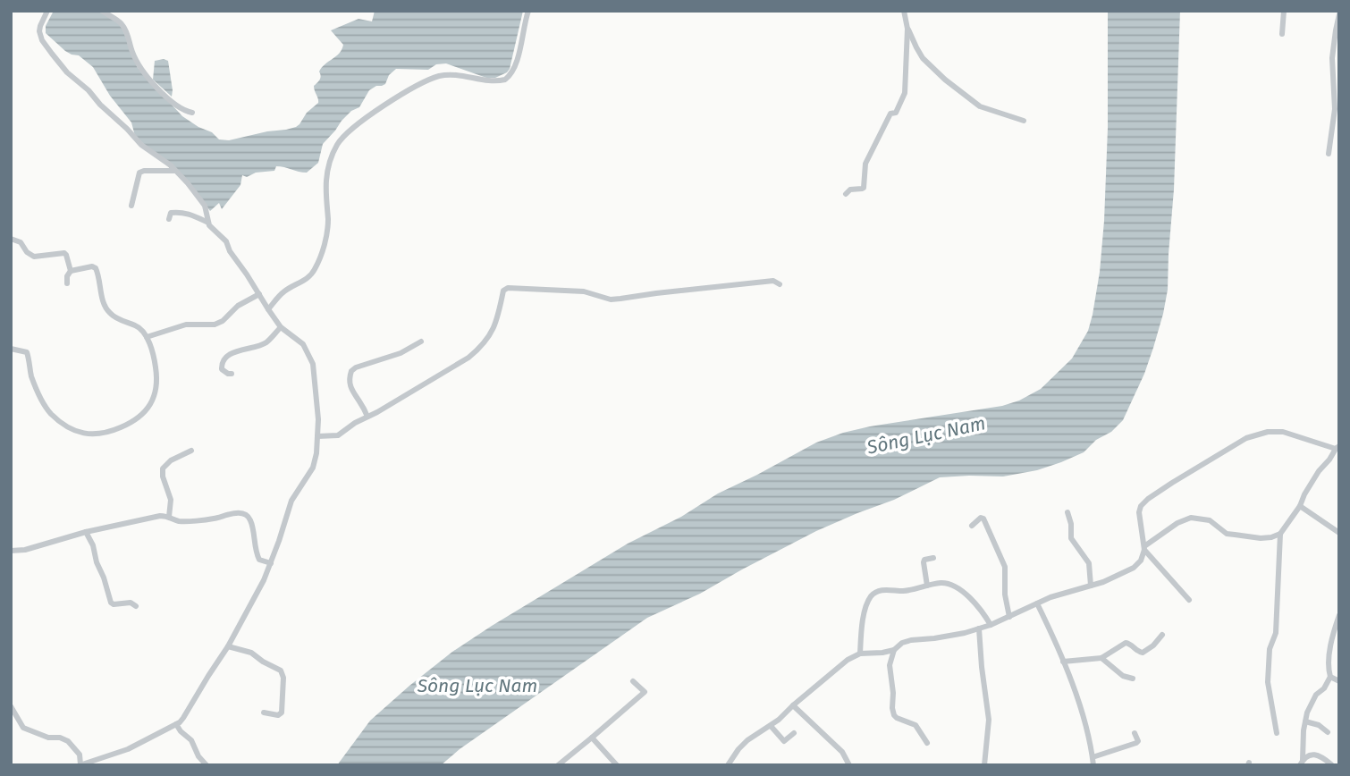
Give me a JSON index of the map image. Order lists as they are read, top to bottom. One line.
{"water":["Sông Lục Nam"]}
